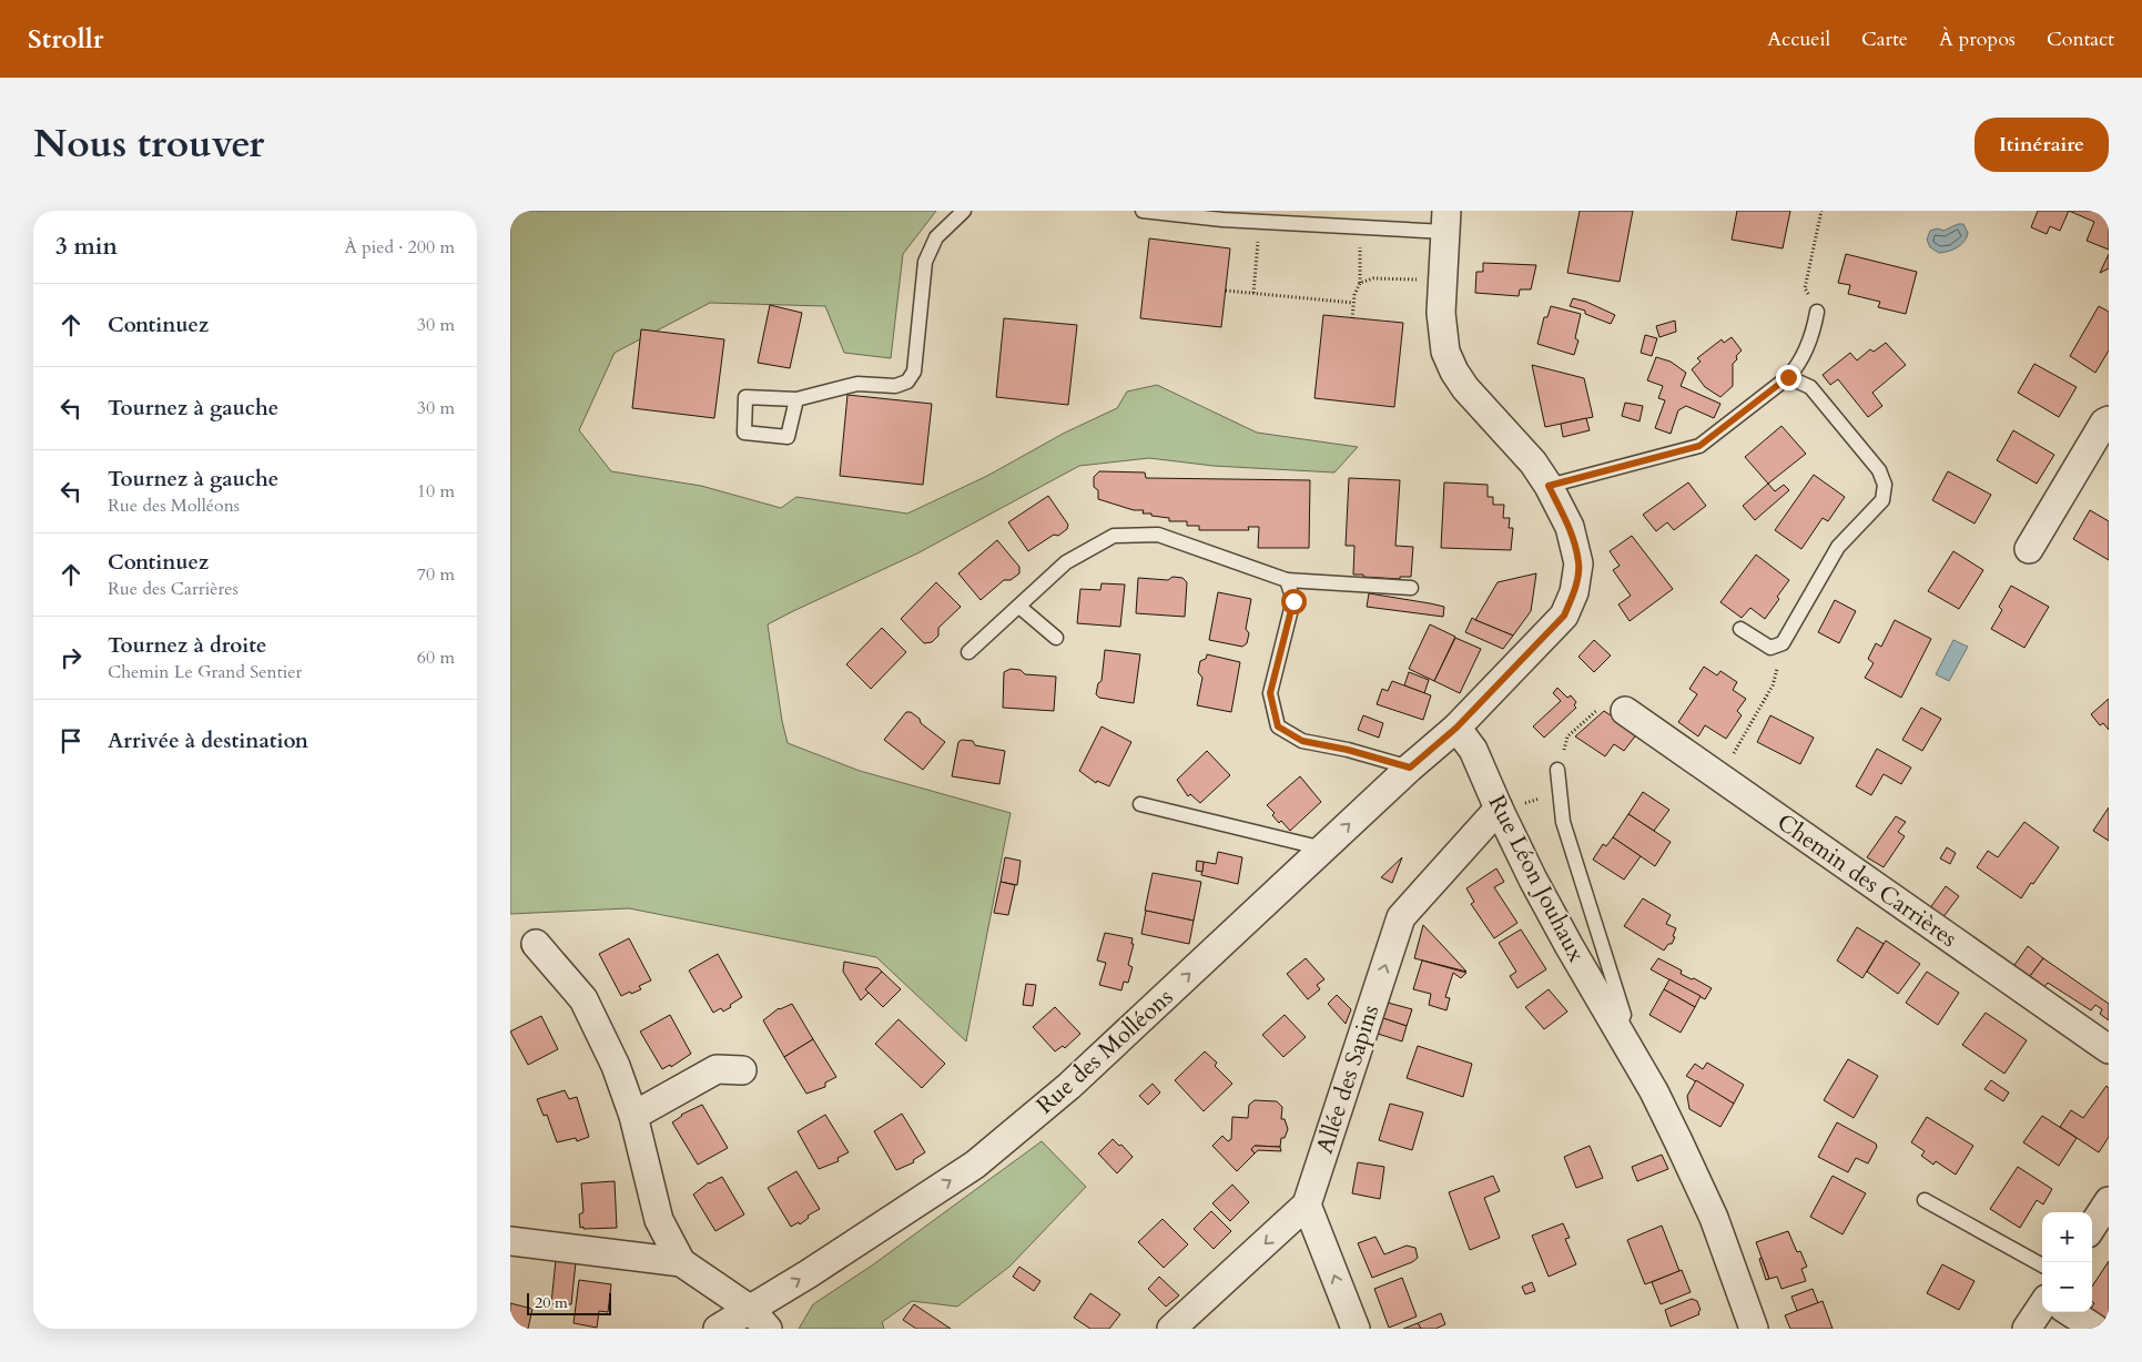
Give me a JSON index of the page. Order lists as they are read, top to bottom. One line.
{"streets":{"street":["Rue Léon Jouhaux","Chemin des Carrières","Rue des Molléons","Allée des Sapins"]},"crossings":[["Rue Léon Jouhaux","Rue des Molléons"],["Rue Léon Jouhaux","Allée des Sapins"]],"one_way":["Rue des Molléons"],"scale_bar":"20 m","page":{"header":"Strollr","nav":["Accueil","Carte","À propos","Contact"],"title":"Nous trouver","buttons":"Itinéraire","heading":["3 min","À pied · 200 m"],"list":[["Continuez","30 m"],["Tournez à gauche","30 m"],["Tournez à gauche","Rue des Molléons","10 m"],["Continuez","Rue des Carrières","70 m"],["Tournez à droite","Chemin Le Grand Sentier","60 m"],"Arrivée à destination"],"map_buttons":["+","−"],"scale":"20 m"}}
